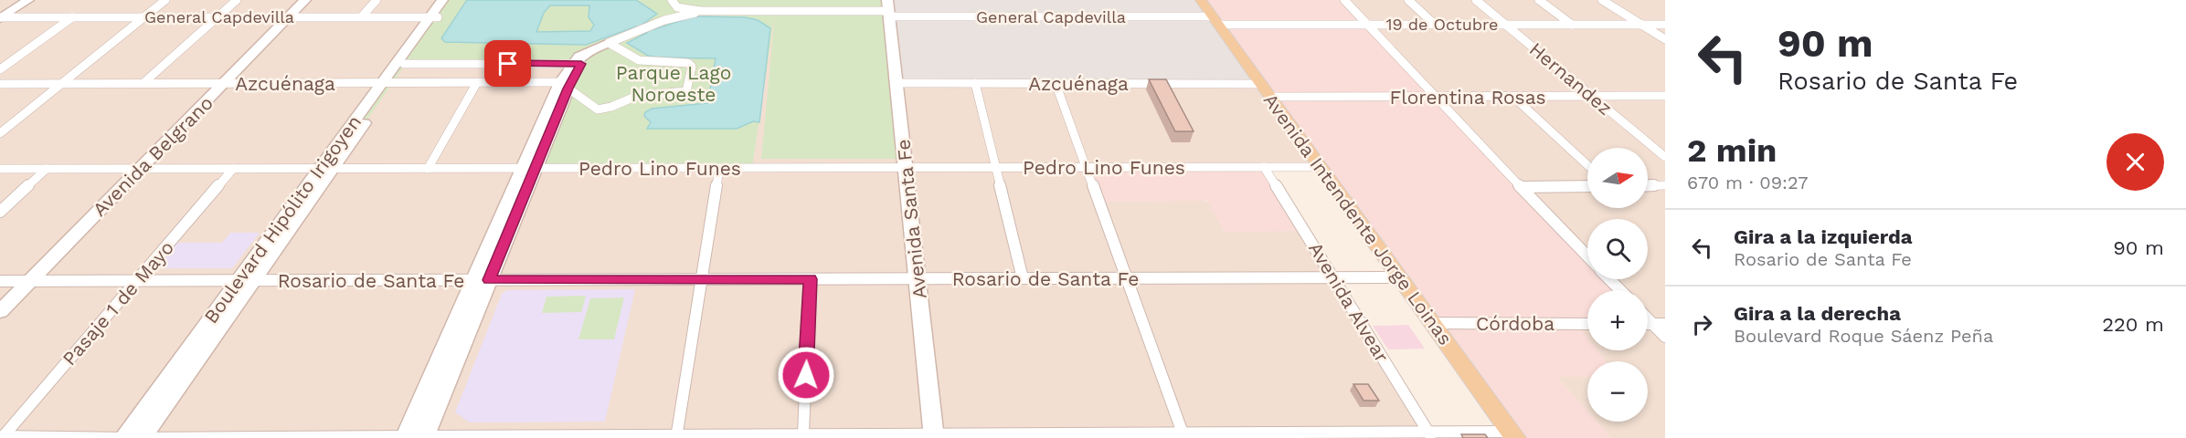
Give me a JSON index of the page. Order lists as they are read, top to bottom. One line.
{"streets":{"main road":["Avenida Intendente Jorge Loinas"],"street":["General Capdevilla","19 de Octubre","Hernandez","Azcuénaga","Florentina Rosas","Avenida Belgrano","Pedro Lino Funes","Boulevard Hipólito Irigoyen","Avenida Santa Fe","Rosario de Santa Fe","Avenida Alvear","Pasaje 1 de Mayo","Córdoba"]},"crossings":[["General Capdevilla","19 de Octubre"],["General Capdevilla","Avenida Belgrano"],["General Capdevilla","Boulevard Hipólito Irigoyen"],["General Capdevilla","Avenida Santa Fe"],["General Capdevilla","Avenida Intendente Jorge Loinas"],["19 de Octubre","Hernandez"],["19 de Octubre","Avenida Intendente Jorge Loinas"],["Hernandez","Florentina Rosas"],["Azcuénaga","Florentina Rosas"],["Azcuénaga","Avenida Belgrano"],["Azcuénaga","Boulevard Hipólito Irigoyen"],["Azcuénaga","Avenida Santa Fe"],["Azcuénaga","Avenida Intendente Jorge Loinas"],["Florentina Rosas","Avenida Intendente Jorge Loinas"],["Avenida Belgrano","Pedro Lino Funes"],["Avenida Belgrano","Rosario de Santa Fe"],["Pedro Lino Funes","Boulevard Hipólito Irigoyen"],["Pedro Lino Funes","Avenida Santa Fe"],["Pedro Lino Funes","Avenida Intendente Jorge Loinas"],["Pedro Lino Funes","Avenida Alvear"],["Pedro Lino Funes","Pasaje 1 de Mayo"],["Boulevard Hipólito Irigoyen","Rosario de Santa Fe"],["Avenida Santa Fe","Rosario de Santa Fe"],["Avenida Intendente Jorge Loinas","Rosario de Santa Fe"],["Avenida Intendente Jorge Loinas","Córdoba"],["Rosario de Santa Fe","Avenida Alvear"],["Rosario de Santa Fe","Pasaje 1 de Mayo"]],"parks":["Parque Lago Noroeste"],"north":"right","page":{"turn":["90 m","Rosario de Santa Fe"],"heading":["2 min","670 m · 09:27"],"map_buttons":["+","−"],"list":[{"name":"Gira a la izquierda","note":"Rosario de Santa Fe","value":"90 m"},{"name":"Gira a la derecha","note":"Boulevard Roque Sáenz Peña","value":"220 m"}]}}
